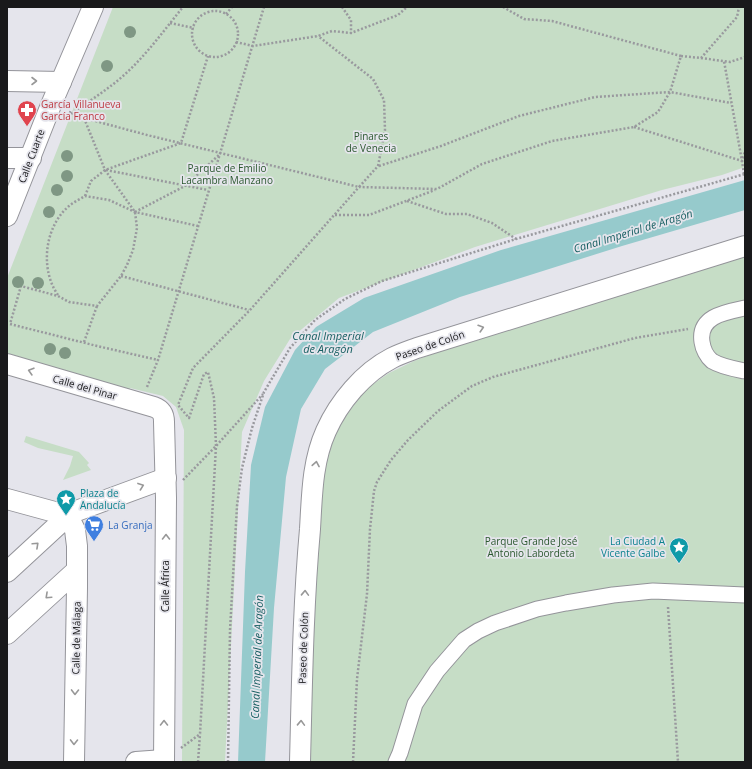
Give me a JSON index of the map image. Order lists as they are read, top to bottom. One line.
{"streets":{"street":["Calle Cuarte","Paseo de Colón","Calle del Pinar","Calle África","Calle de Málaga"]},"crossings":[["Calle del Pinar","Calle África"]],"one_way":["Paseo de Colón","Calle África","Calle de Málaga"],"water":["Canal Imperial de Aragón"],"parks":["Pinares de Venecia","Parque de Emilio Lacambra Manzano","Parque Grande José Antonio Labordeta"],"places":{"pharmacy":["García Villanueva García Franco"],"place":["Plaza de Andalucía","La Ciudad A Vicente Galbe"],"supermarket":["La Granja"]}}
